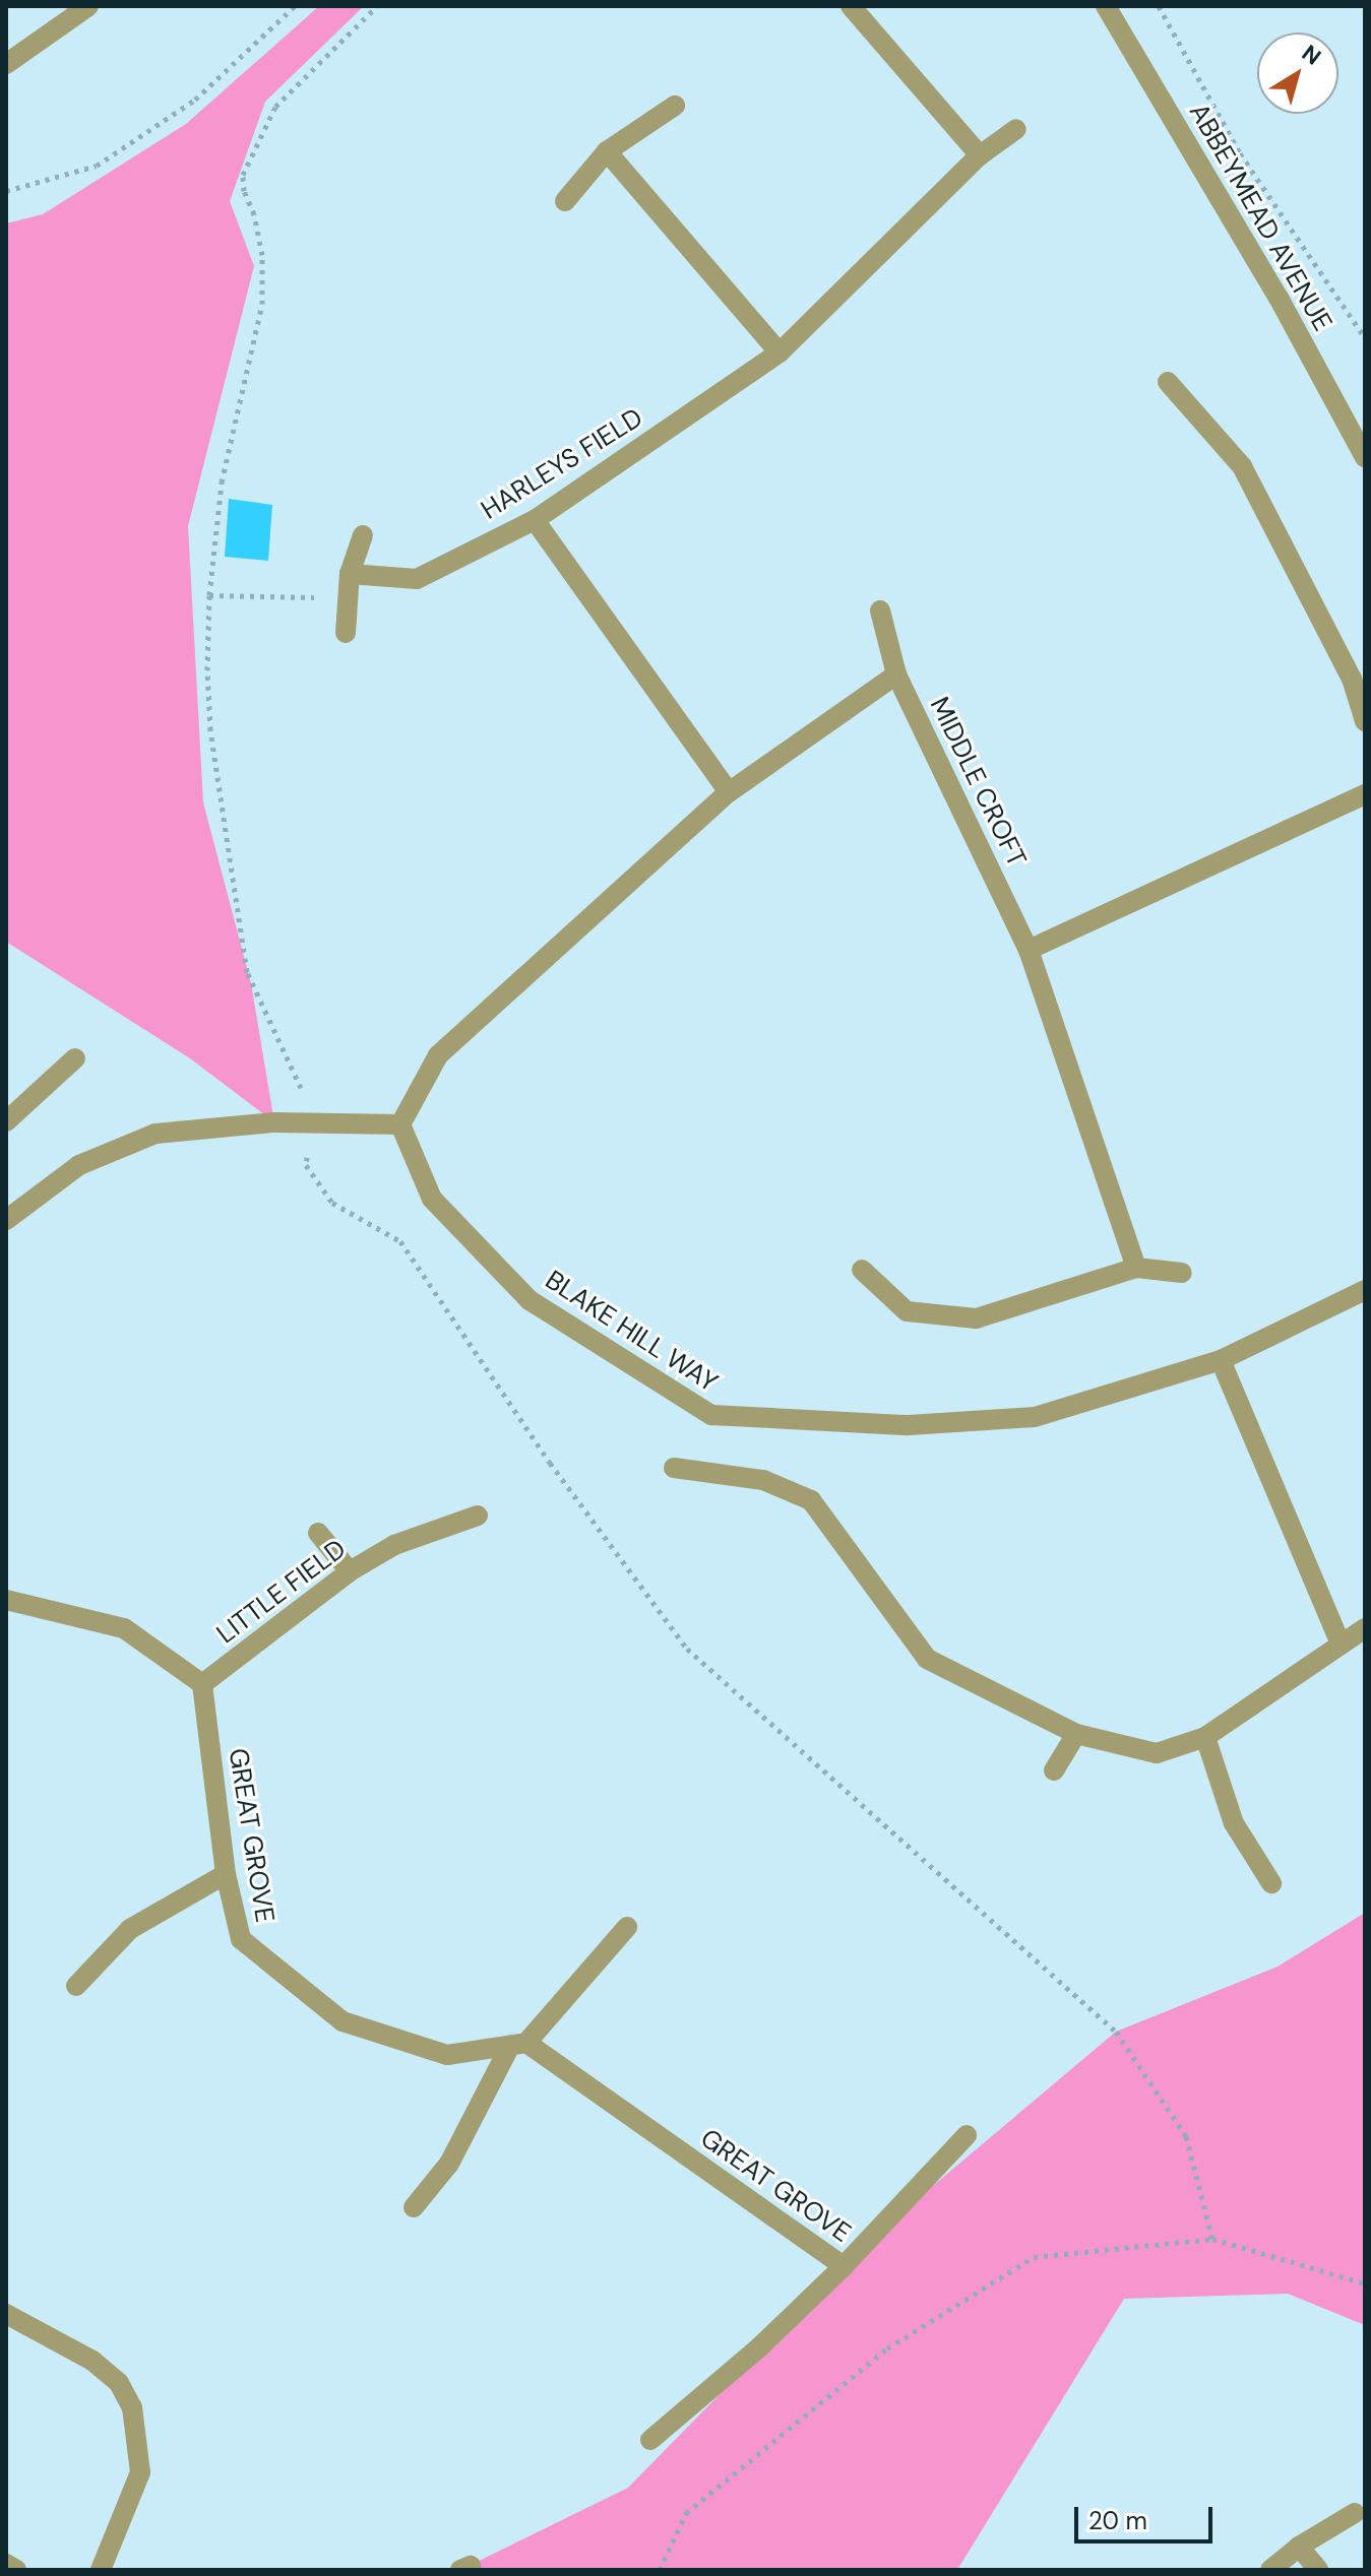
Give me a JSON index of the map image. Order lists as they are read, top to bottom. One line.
{"streets":{"street":["ABBEYMEAD AVENUE","HARLEYS FIELD","MIDDLE CROFT","BLAKE HILL WAY","LITTLE FIELD","GREAT GROVE"]},"crossings":[["LITTLE FIELD","GREAT GROVE"]],"scale_bar":"20 m","north":"top right"}
